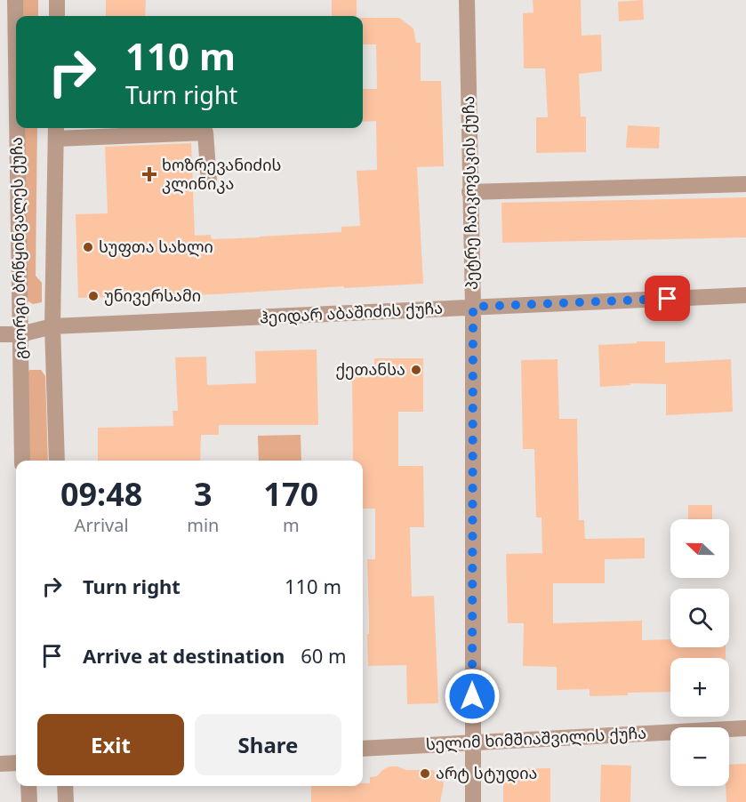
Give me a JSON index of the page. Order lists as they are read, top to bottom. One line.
{"streets":{"street":["პეტრე ჩაიკოვსკის ქუჩა","გიორგი ბრწყინვალეს ქუჩა","ჰეიდარ აბაშიძის ქუჩა","სელიმ ხიმშიაშვილის ქუჩა"]},"crossings":[["პეტრე ჩაიკოვსკის ქუჩა","ჰეიდარ აბაშიძის ქუჩა"],["პეტრე ჩაიკოვსკის ქუჩა","სელიმ ხიმშიაშვილის ქუჩა"],["გიორგი ბრწყინვალეს ქუჩა","ჰეიდარ აბაშიძის ქუჩა"]],"places":{"health":["ხოზრევანიძის კლინიკა"],"other":["სუფთა სახლი","უნივერსამი","ქეთანსა","არტ სტუდია"]},"north":"left","page":{"turn":["110 m","Turn right"],"eta":["09:48","Arrival","3","min","170","m"],"map_buttons":["+","−"],"list":[{"name":"Turn right","value":"110 m"},{"name":"Arrive at destination","value":"60 m"}],"buttons":["Exit","Share"]}}
